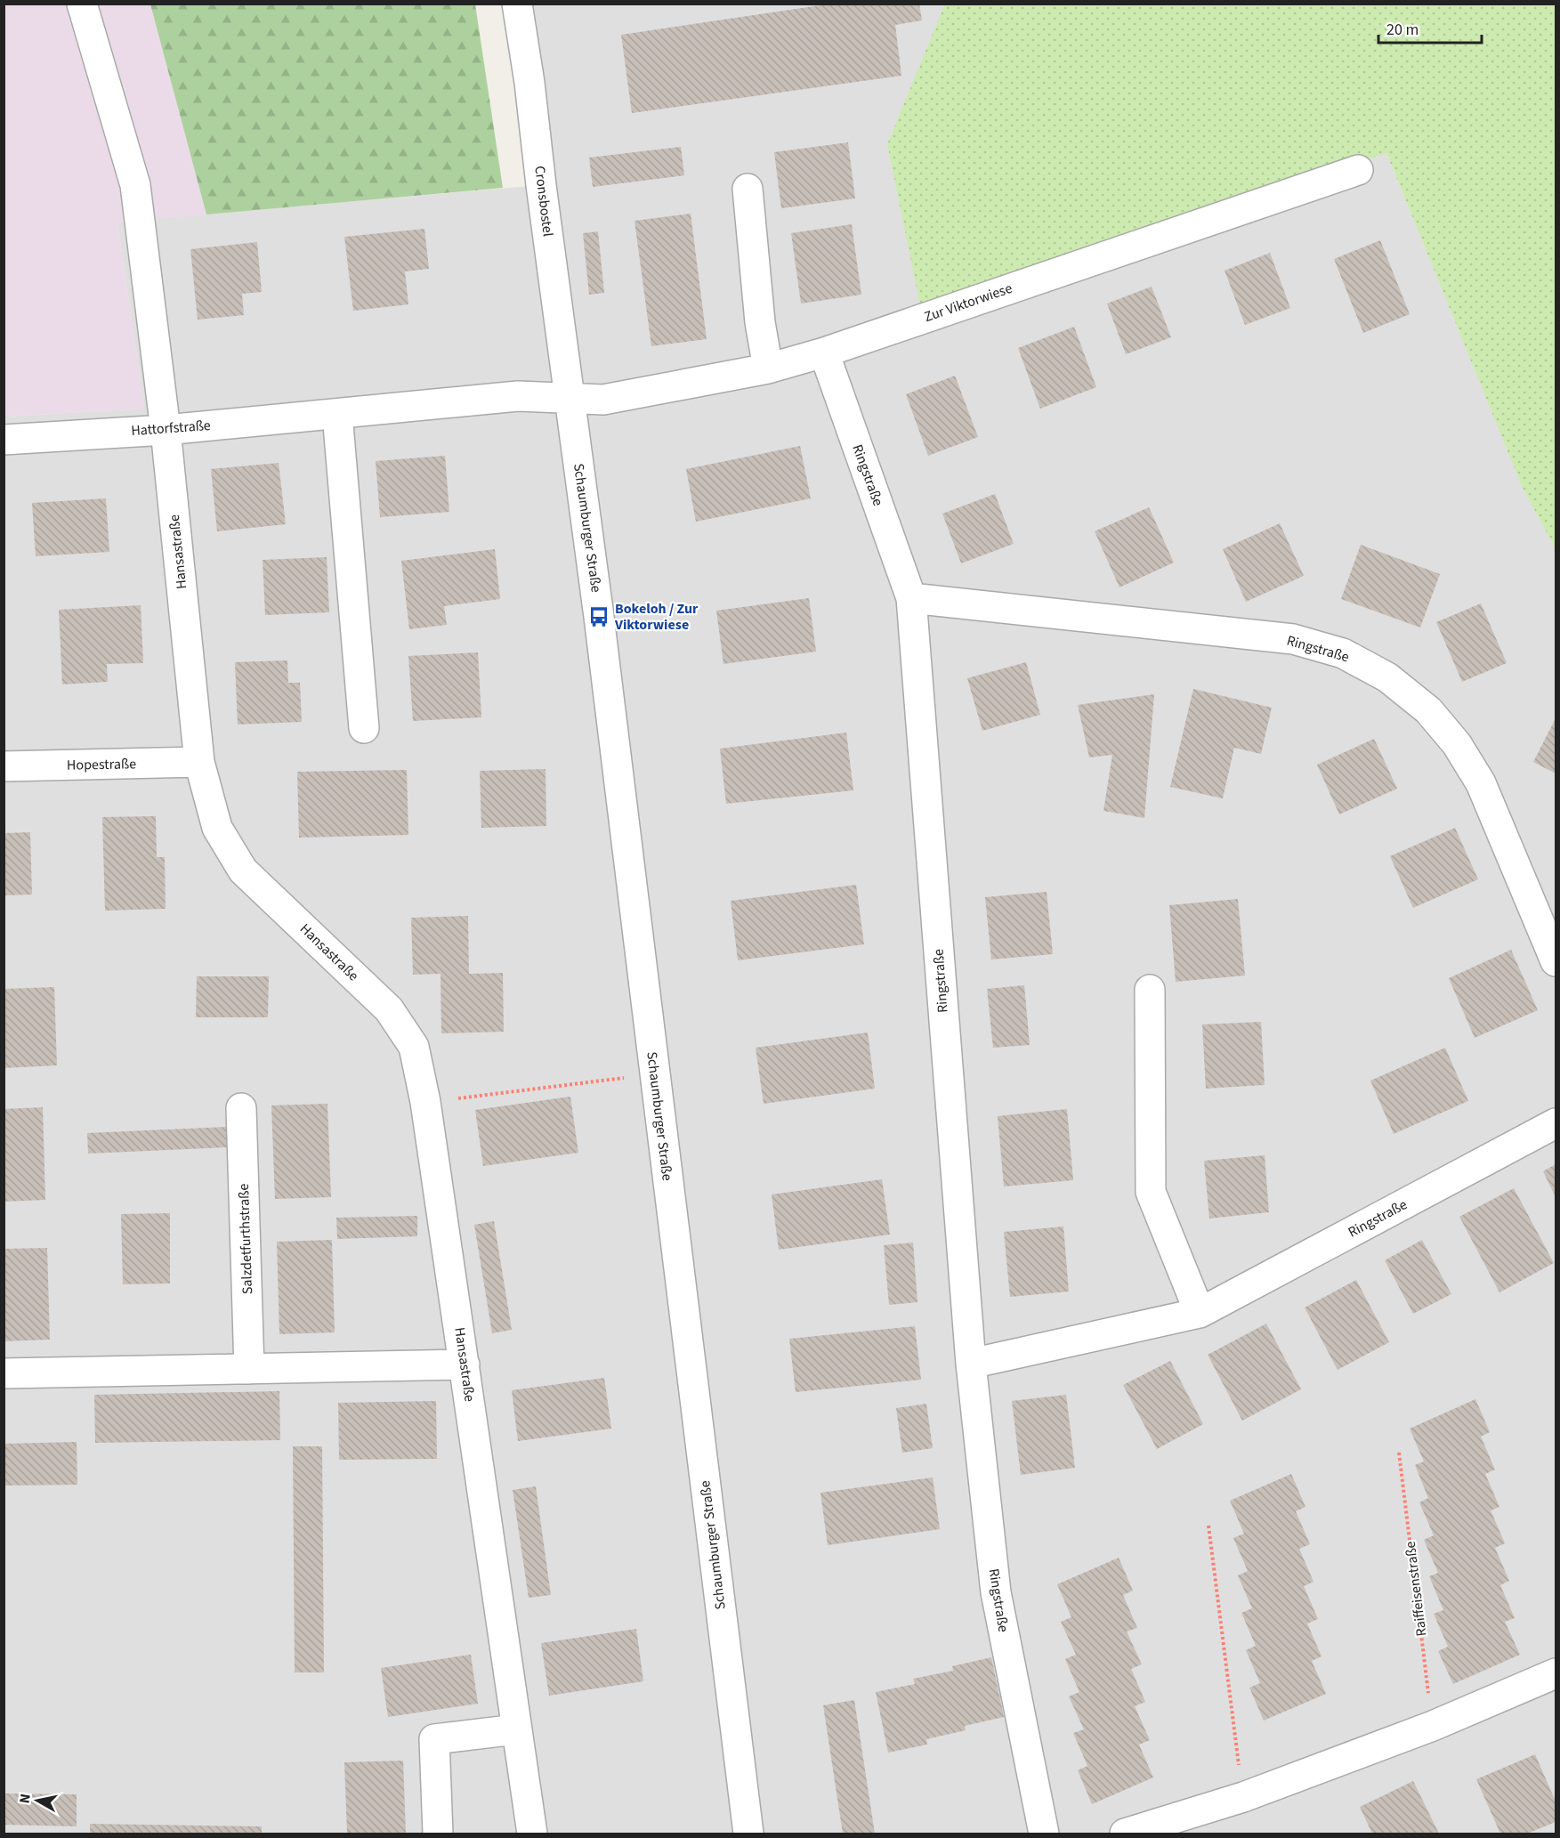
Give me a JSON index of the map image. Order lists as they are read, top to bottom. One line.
{"streets":{"street":["Cronsbostel","Zur Viktorwiese","Hattorfstraße","Ringstraße","Schaumburger Straße","Hansastraße","Hopestraße","Salzdetfurthstraße"],"path":["Raiffeisenstraße"]},"crossings":[["Cronsbostel","Zur Viktorwiese"],["Cronsbostel","Hattorfstraße"],["Cronsbostel","Schaumburger Straße"],["Zur Viktorwiese","Hattorfstraße"],["Zur Viktorwiese","Ringstraße"],["Zur Viktorwiese","Schaumburger Straße"],["Hattorfstraße","Schaumburger Straße"],["Hattorfstraße","Hansastraße"],["Hansastraße","Hopestraße"]],"places":{"bus stop":["Bokeloh / Zur Viktorwiese"]},"scale_bar":"20 m","north":"left"}
